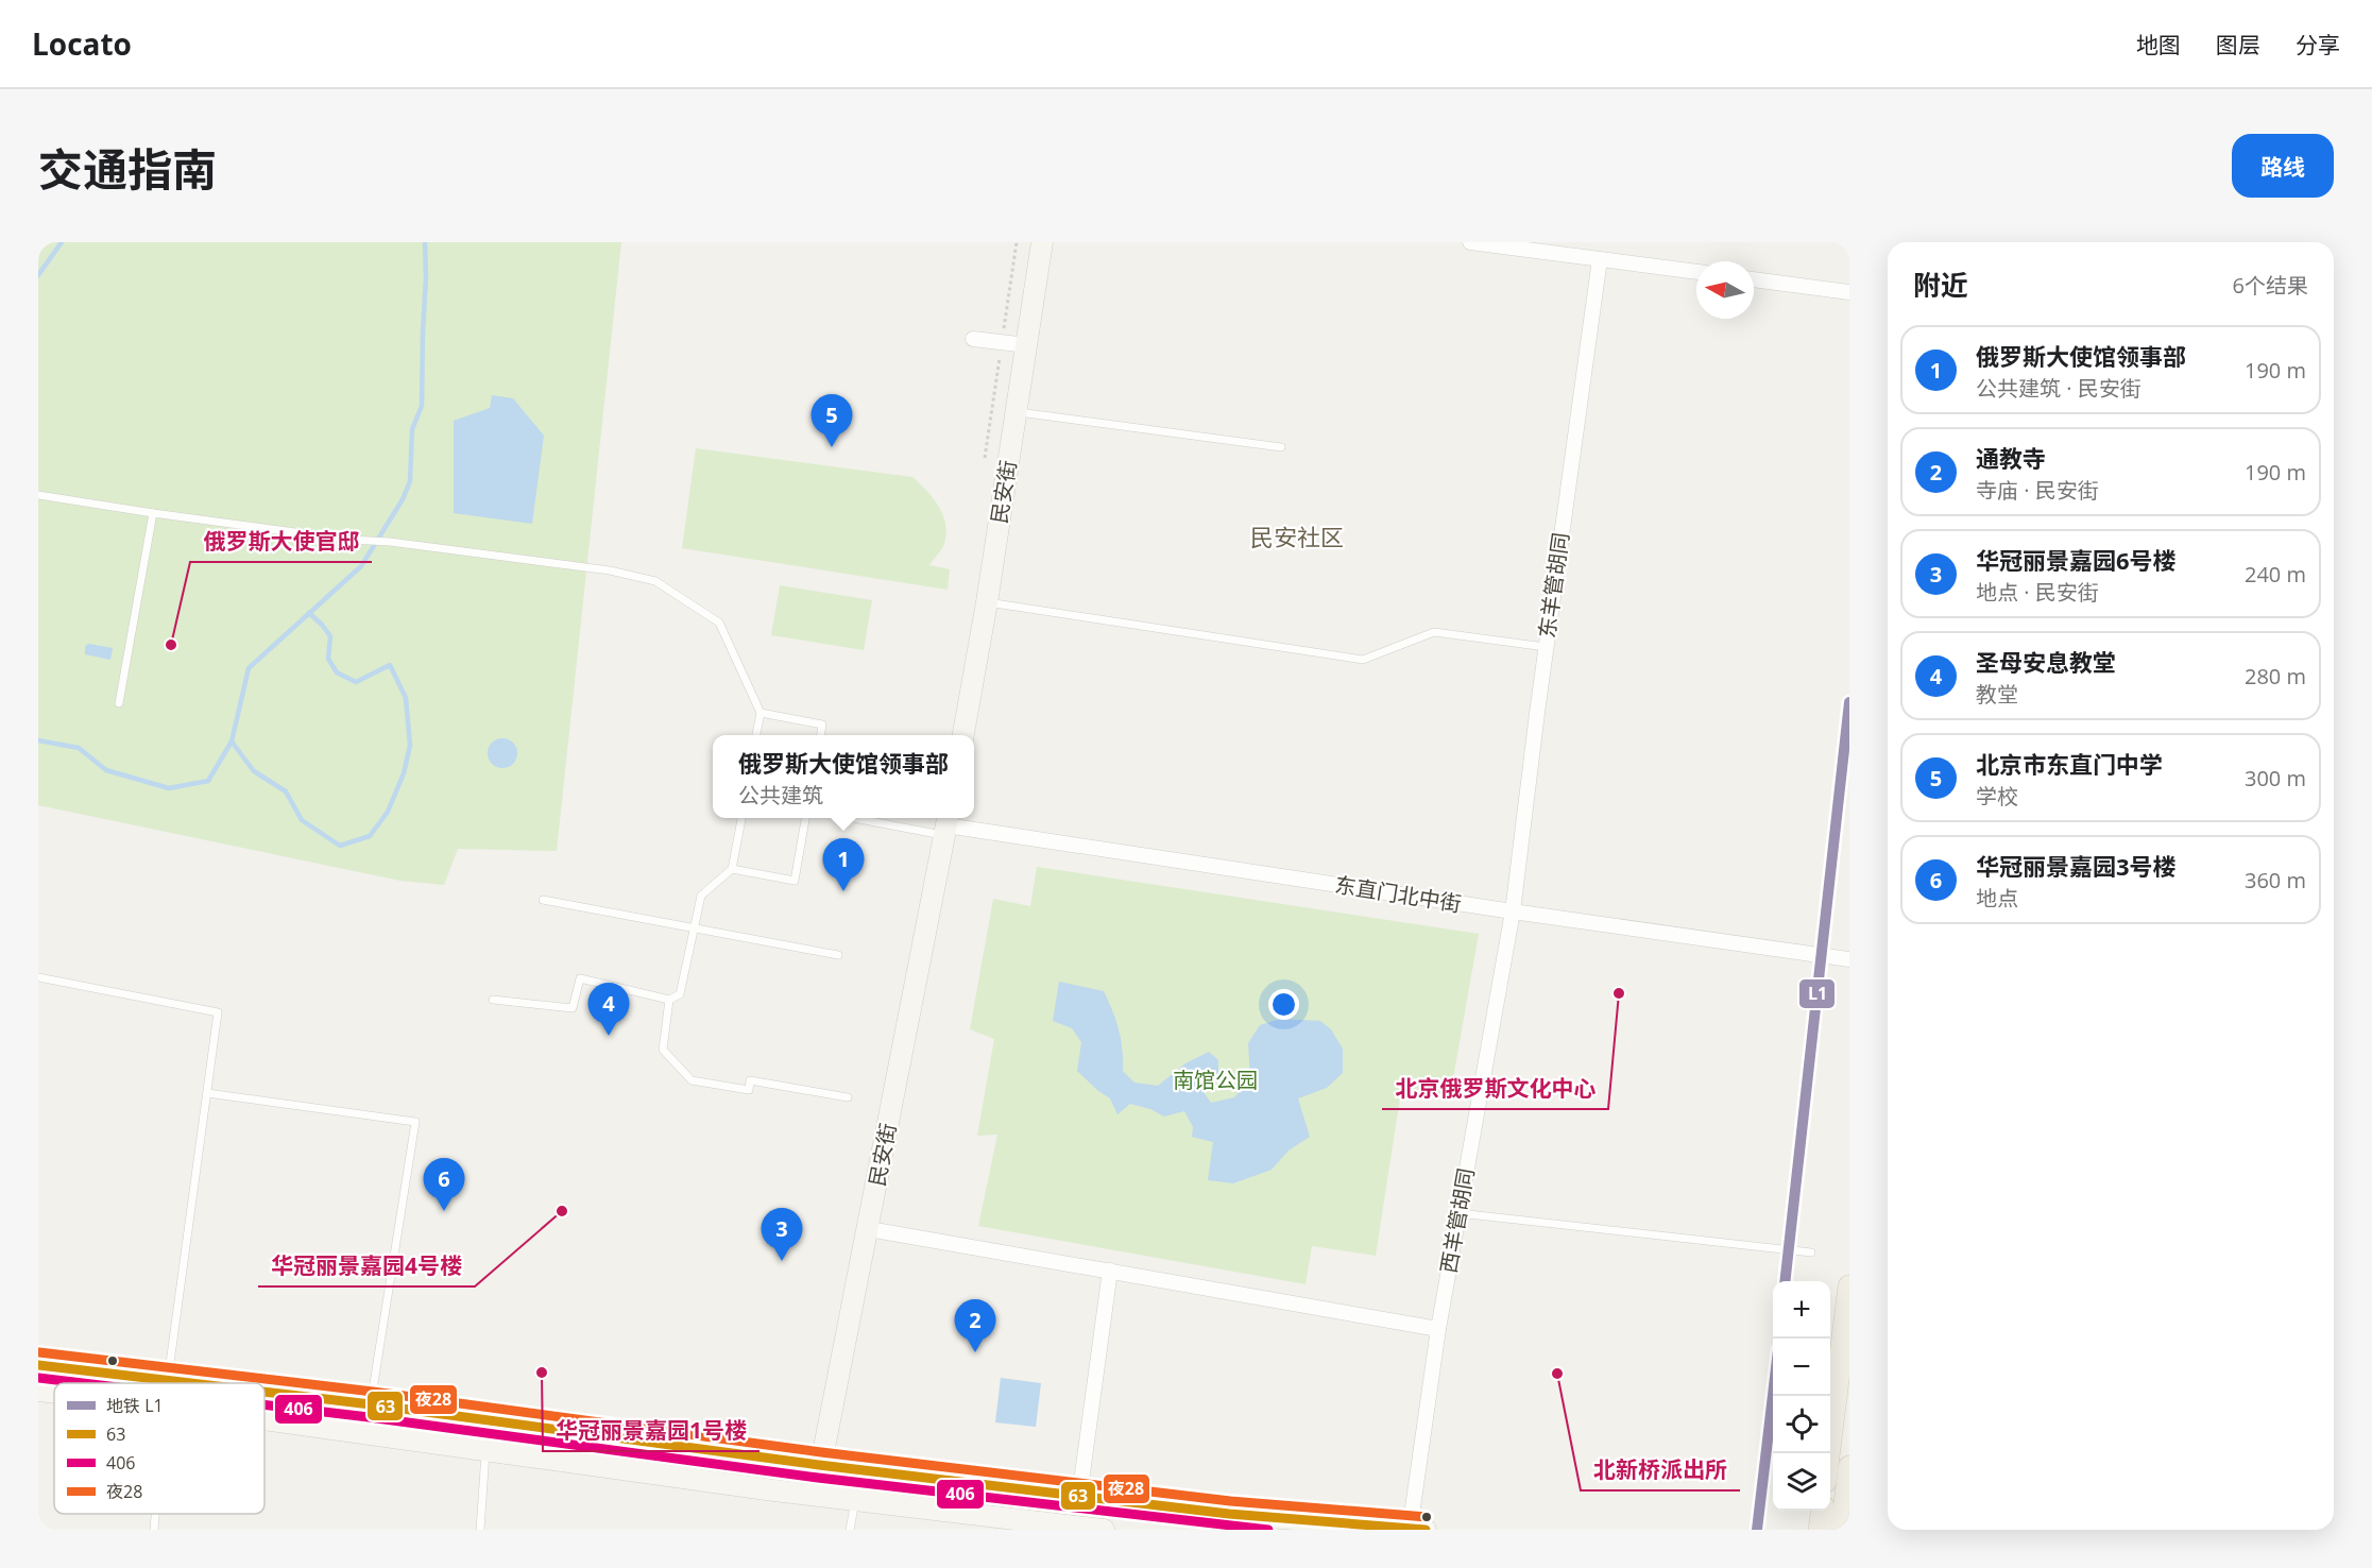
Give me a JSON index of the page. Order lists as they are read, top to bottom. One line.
{"streets":{"main road":["民安街"],"street":["东羊管胡同","东直门北中街","西羊管胡同"]},"crossings":[["民安街","东直门北中街"],["东羊管胡同","东直门北中街"],["东羊管胡同","西羊管胡同"],["东直门北中街","西羊管胡同"]],"districts":["民安社区"],"parks":["南馆公园"],"places":["俄罗斯大使官邸","北京俄罗斯文化中心","华冠丽景嘉园4号楼","华冠丽景嘉园1号楼","北新桥派出所"],"lines":["metro line L1","transit line 夜28","transit line 63","transit line 406"],"legend":["地铁 L1","63","406","夜28"],"north":"left","page":{"header":"Locato","nav":["地图","图层","分享"],"title":"交通指南","buttons":"路线","heading":["附近","6个结果"],"list":[{"mark":"1","name":"俄罗斯大使馆领事部","note":"公共建筑 · 民安街","value":"190 m"},{"mark":"2","name":"通教寺","note":"寺庙 · 民安街","value":"190 m"},{"mark":"3","name":"华冠丽景嘉园6号楼","note":"地点 · 民安街","value":"240 m"},{"mark":"4","name":"圣母安息教堂","note":"教堂","value":"280 m"},{"mark":"5","name":"北京市东直门中学","note":"学校","value":"300 m"},{"mark":"6","name":"华冠丽景嘉园3号楼","note":"地点","value":"360 m"}],"pins":["5","1","4","6","3","2"],"popup":["俄罗斯大使馆领事部","公共建筑"],"map_buttons":["+","−"]}}
